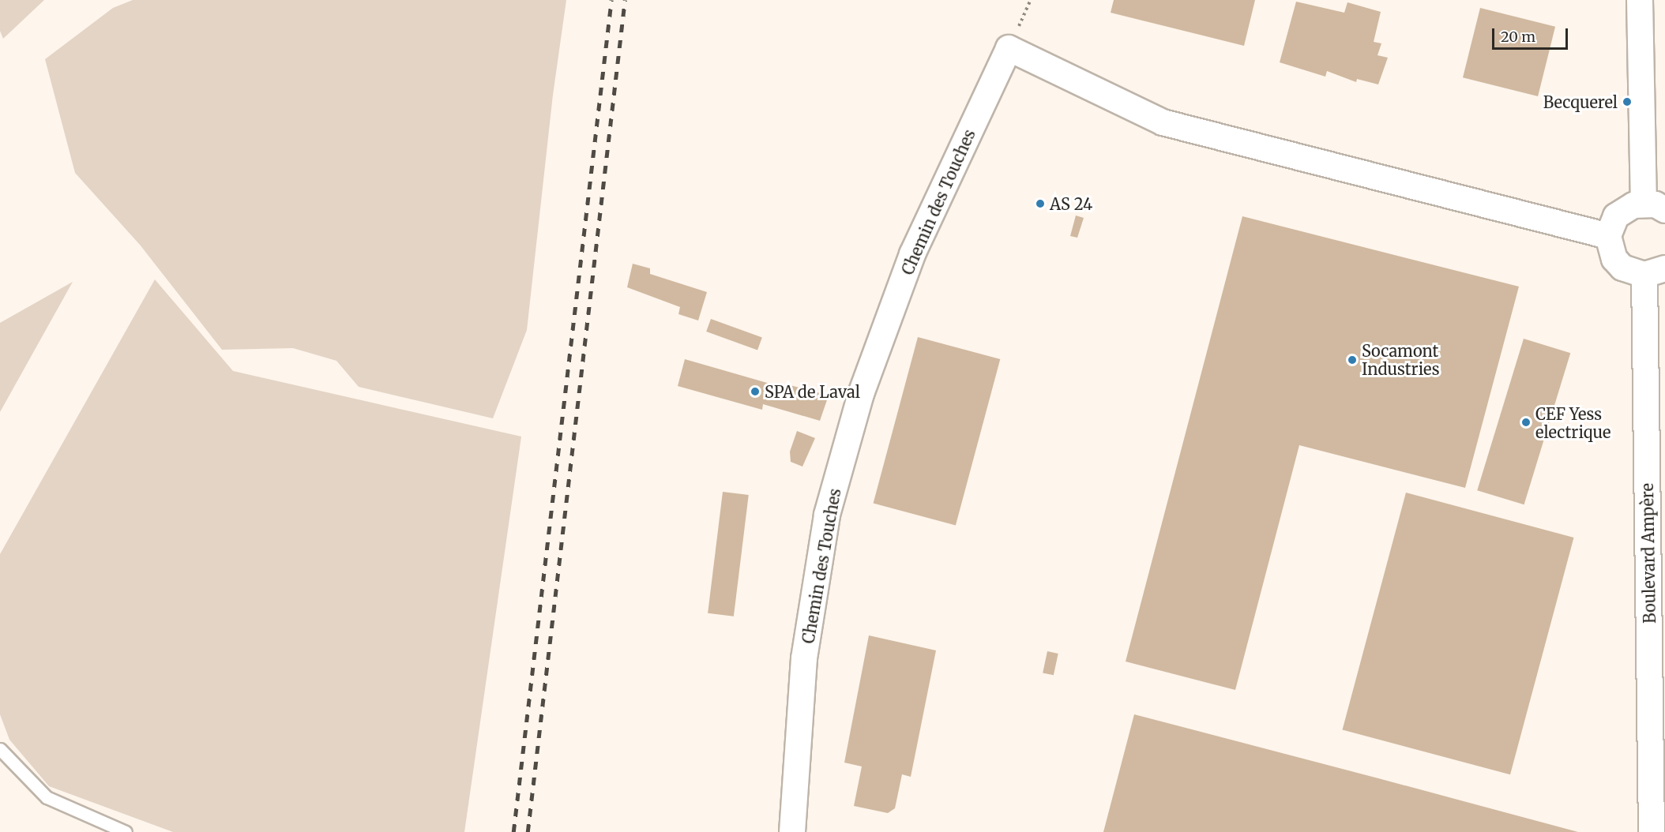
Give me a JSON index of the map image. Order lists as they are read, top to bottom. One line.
{"streets":{"street":["Chemin des Touches","Boulevard Ampère"]},"places":["Becquerel","AS 24","Socamont Industries","SPA de Laval","CEF Yess electrique"],"scale_bar":"20 m"}
